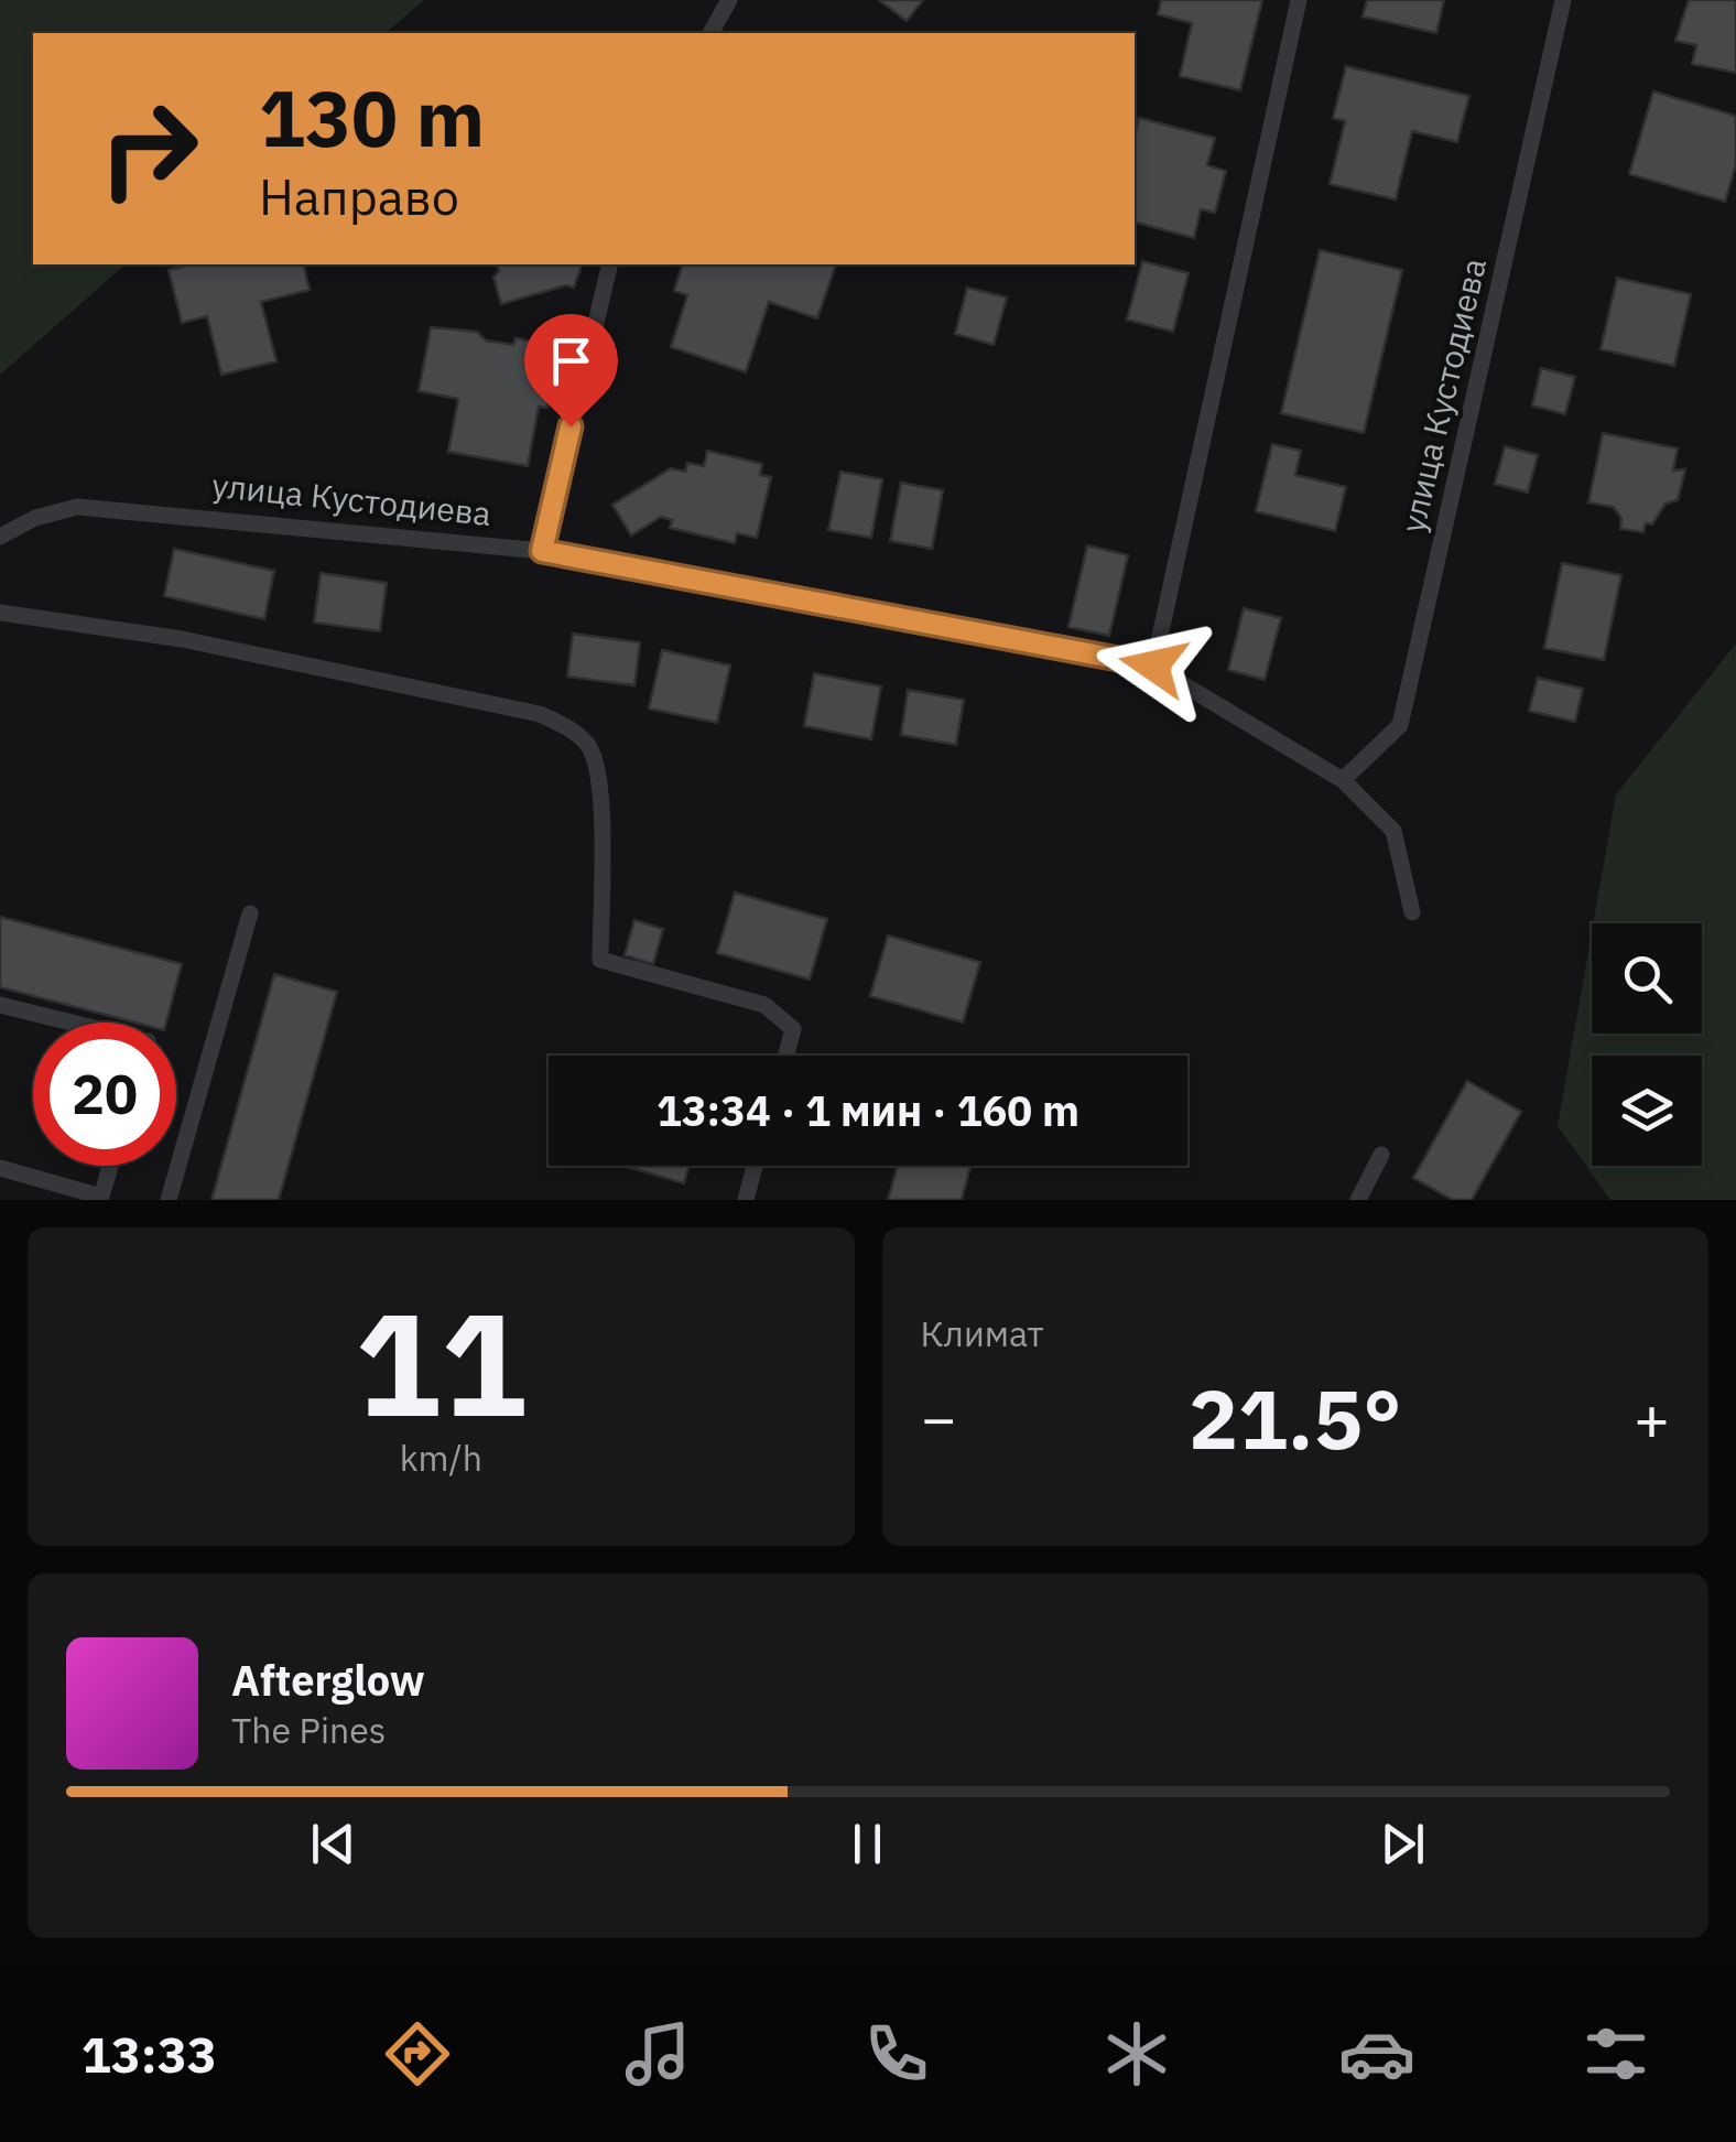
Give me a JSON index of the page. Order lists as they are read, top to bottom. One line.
{"streets":{"lane":["улица Кустодиева"]},"page":{"turn":["130 m","Направо"],"limit":"20","trip":"13:34 · 1 мин · 160 m","tile":[["11","km/h"],"Климат"],"heat":["−","21.5°","+"],"song":["Afterglow","The Pines"],"tabs":"13:33"}}
